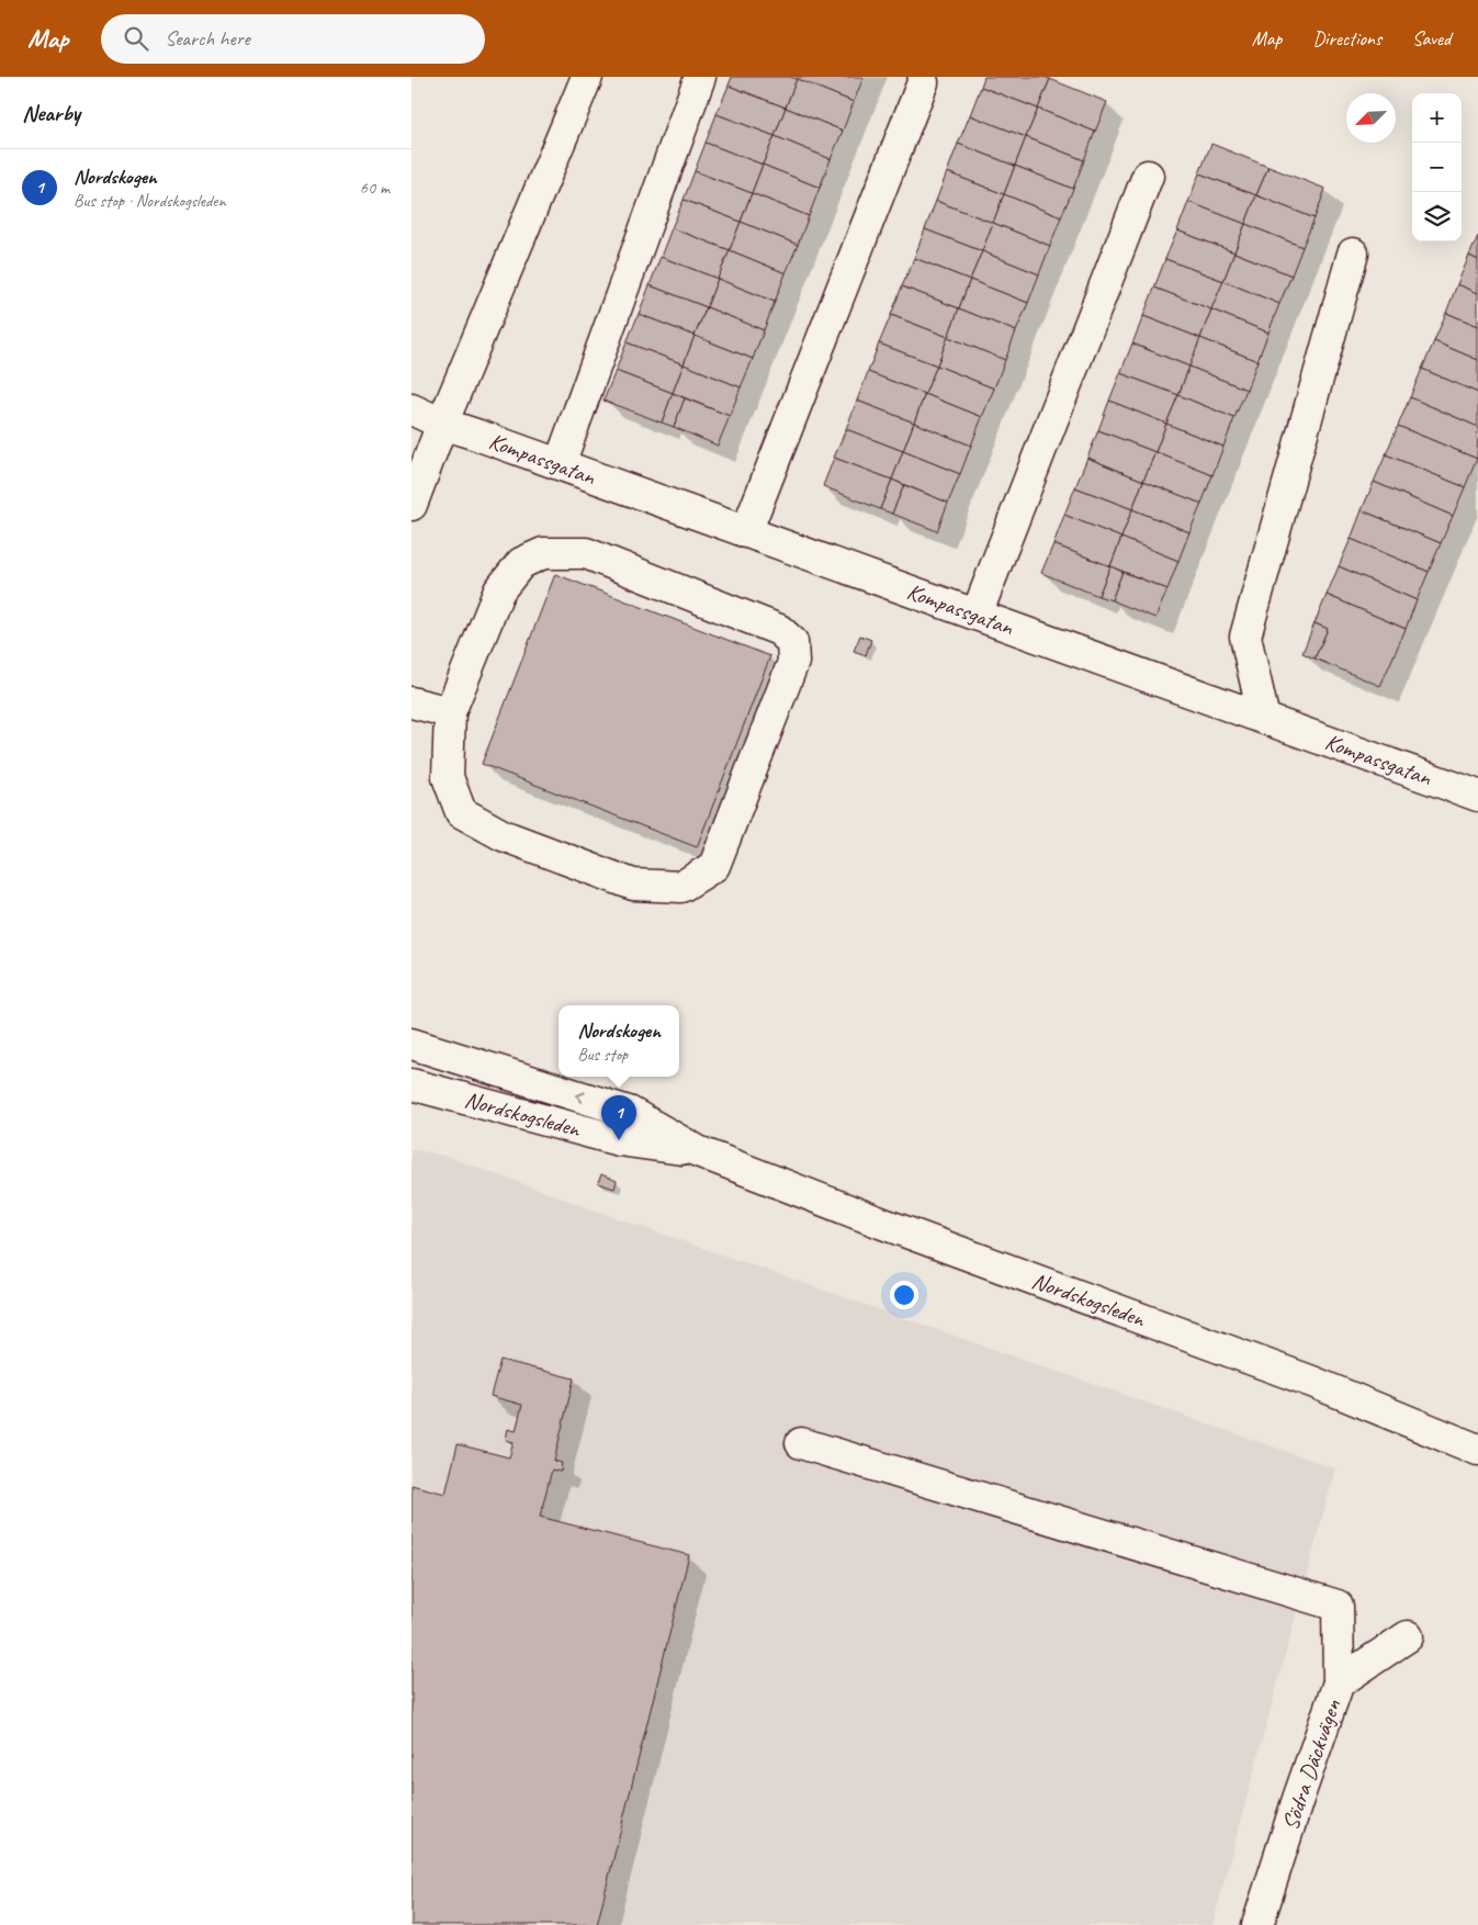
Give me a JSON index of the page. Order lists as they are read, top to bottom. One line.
{"streets":{"street":["Kompassgatan","Nordskogsleden","Södra Däckvägen"]},"north":"bottom left","page":{"header":"Map","search":"Search here","nav":["Map","Directions","Saved"],"heading":"Nearby","map_buttons":["+","−"],"list":[{"mark":"1","name":"Nordskogen","note":"Bus stop · Nordskogsleden","value":"60 m"}],"popup":["Nordskogen","Bus stop"],"pins":"1"}}
